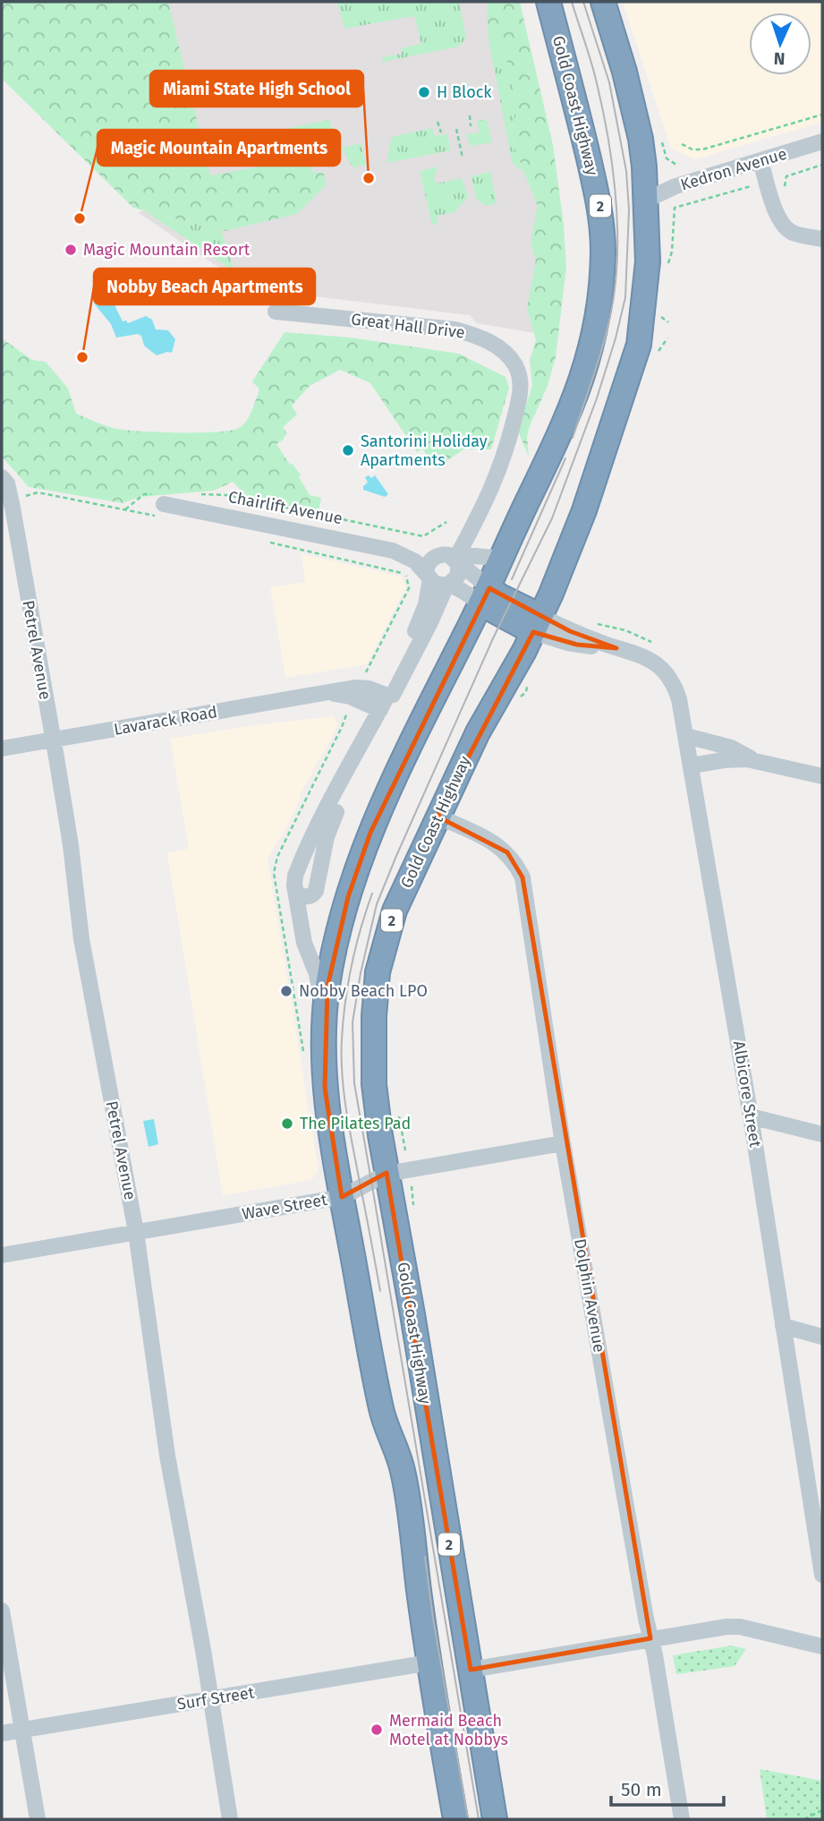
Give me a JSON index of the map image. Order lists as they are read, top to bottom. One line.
{"streets":{"highway":["Gold Coast Highway","2"],"street":["Kedron Avenue","Great Hall Drive","Chairlift Avenue","Petrel Avenue","Lavarack Road","Albicore Street","Wave Street","Dolphin Avenue","Surf Street"]},"crossings":[["Gold Coast Highway","Kedron Avenue"],["Gold Coast Highway","Great Hall Drive"],["Gold Coast Highway","Chairlift Avenue"],["Gold Coast Highway","Lavarack Road"],["Gold Coast Highway","Albicore Street"],["Gold Coast Highway","Wave Street"],["Gold Coast Highway","Dolphin Avenue"],["Gold Coast Highway","Surf Street"],["Great Hall Drive","Chairlift Avenue"],["Petrel Avenue","Lavarack Road"],["Petrel Avenue","Wave Street"],["Petrel Avenue","Surf Street"],["Wave Street","Dolphin Avenue"]],"places":["H Block","Miami State High School","Magic Mountain Apartments","Magic Mountain Resort","Nobby Beach Apartments","Santorini Holiday Apartments","Nobby Beach LPO","The Pilates Pad","Mermaid Beach Motel at Nobbys"],"scale_bar":"50 m","north":"bottom"}
